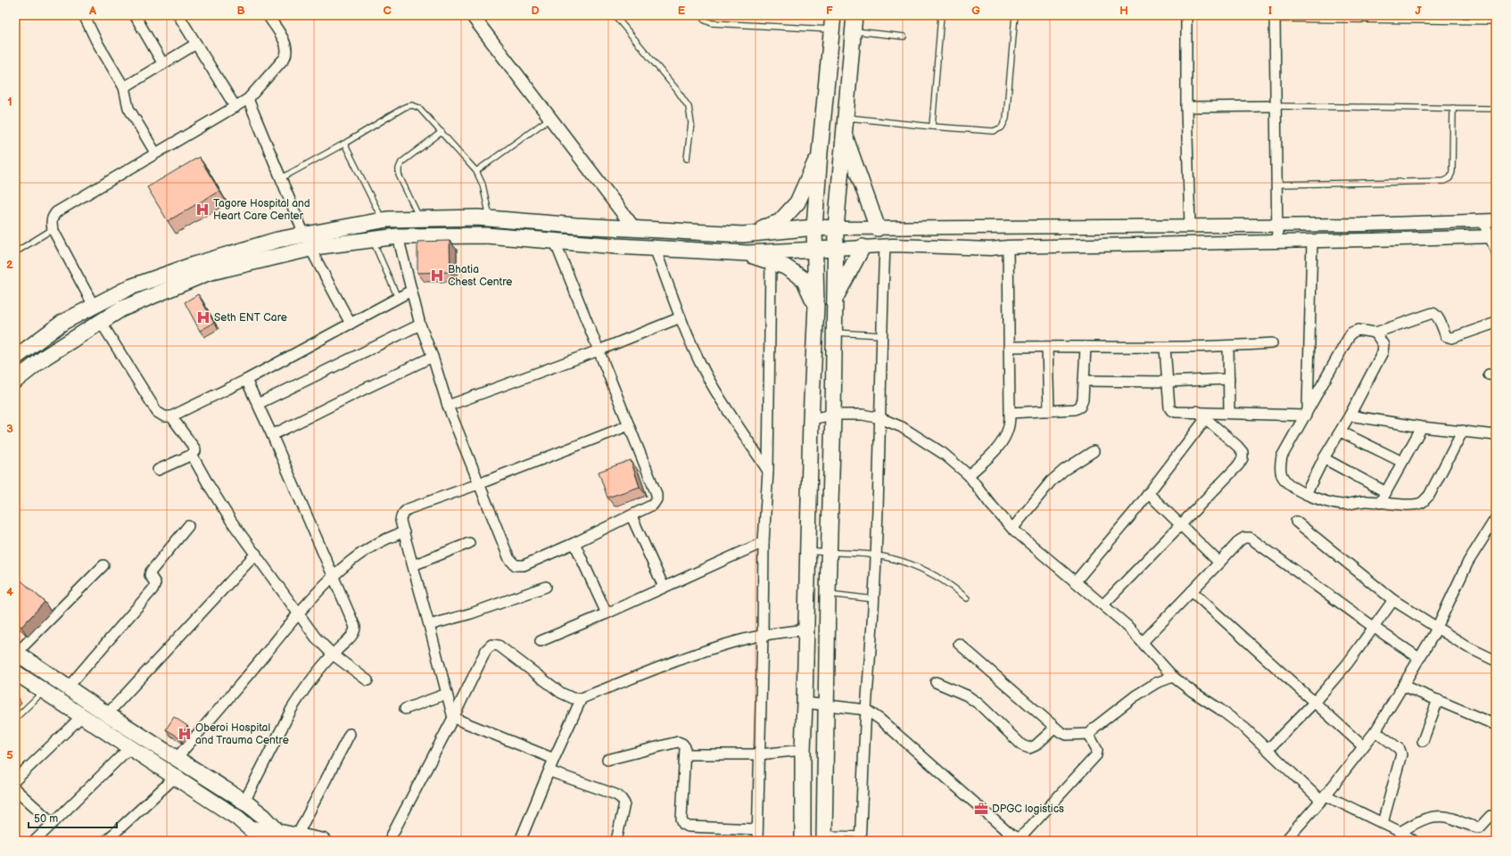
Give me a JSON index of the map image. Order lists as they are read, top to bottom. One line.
{"places":{"hospital":["Tagore Hospital and Heart Care Center","Bhatia Chest Centre","Seth ENT Care","Oberoi Hospital and Trauma Centre"],"office":["DPGC logistics"]},"scale_bar":"50 m","grid":{"columns":["A","B","C","D","E","F","G","H","I","J"],"rows":["1","2","3","4","5"]}}
